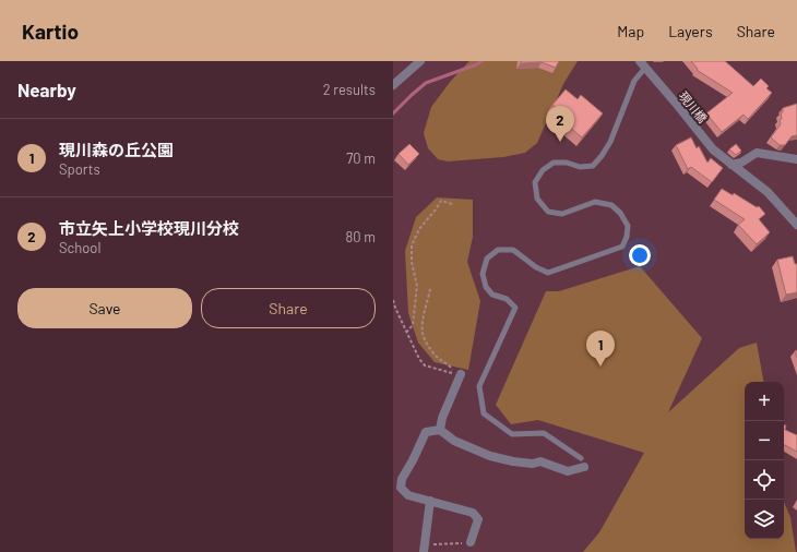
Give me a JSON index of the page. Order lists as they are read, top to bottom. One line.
{"streets":{"street":["現川橋"]},"page":{"header":"Kartio","nav":["Map","Layers","Share"],"heading":["Nearby","2 results"],"pins":["2","1"],"list":[{"mark":"1","name":"現川森の丘公園","note":"Sports","value":"70 m"},{"mark":"2","name":"市立矢上小学校現川分校","note":"School","value":"80 m"}],"buttons":["Save","Share"],"map_buttons":["+","−"]}}
